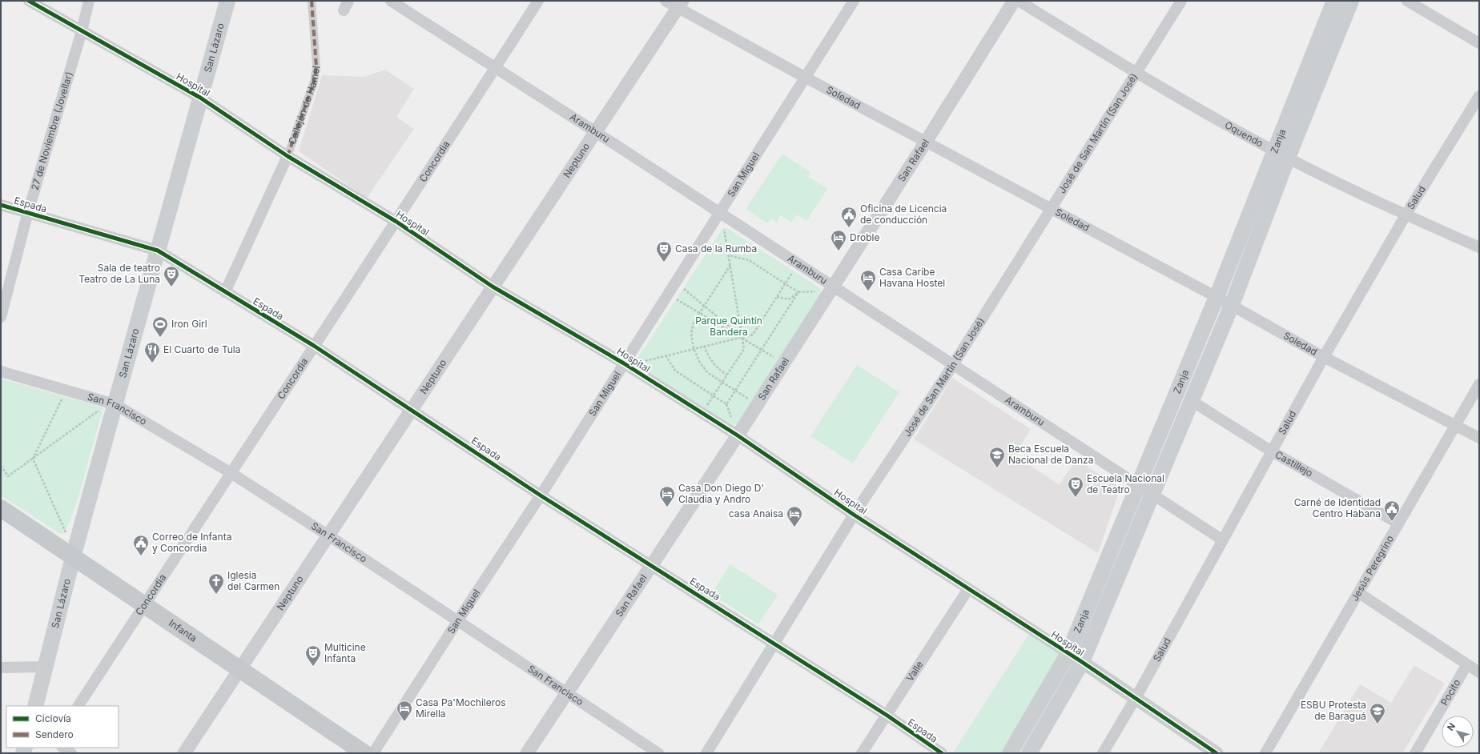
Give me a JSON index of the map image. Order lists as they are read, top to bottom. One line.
{"streets":{"main road":["San Lázaro","Zanja","Infanta"],"street":["Hospital","Soledad","Callejón de Hamel","Aramburu","27 de Noviembre (Jovellar)","José de San Martín (San José)","Oquendo","Neptuno","San Rafael","Concordia","San Miguel","Salud","Espada","San Francisco","Castillejo","Jesús Peregrino","Valle","Pocito"]},"crossings":[["San Lázaro","Hospital"],["San Lázaro","Espada"],["San Lázaro","San Francisco"],["San Lázaro","Infanta"],["Hospital","Callejón de Hamel"],["Hospital","27 de Noviembre (Jovellar)"],["Hospital","José de San Martín (San José)"],["Hospital","Zanja"],["Hospital","Neptuno"],["Hospital","San Rafael"],["Hospital","Concordia"],["Hospital","San Miguel"],["Hospital","Salud"],["Hospital","Valle"],["Soledad","José de San Martín (San José)"],["Soledad","Zanja"],["Soledad","Neptuno"],["Soledad","San Rafael"],["Soledad","San Miguel"],["Soledad","Salud"],["Soledad","Jesús Peregrino"],["Callejón de Hamel","Espada"],["Aramburu","José de San Martín (San José)"],["Aramburu","Zanja"],["Aramburu","Neptuno"],["Aramburu","San Rafael"],["Aramburu","Concordia"],["Aramburu","San Miguel"],["Aramburu","Salud"],["27 de Noviembre (Jovellar)","Espada"],["José de San Martín (San José)","Oquendo"],["José de San Martín (San José)","Espada"],["Oquendo","Zanja"],["Oquendo","Salud"],["Zanja","Castillejo"],["Neptuno","Espada"],["Neptuno","San Francisco"],["Neptuno","Infanta"],["San Rafael","Espada"],["San Rafael","San Francisco"],["Concordia","Espada"],["Concordia","San Francisco"],["Concordia","Infanta"],["San Miguel","Espada"],["San Miguel","San Francisco"],["Salud","Castillejo"],["Espada","Valle"],["Castillejo","Jesús Peregrino"]],"parks":["Parque Quintín Bandera"],"places":{"public building":["Oficina de Licencia de conducción","Carné de Identidad Centro Habana","Correo de Infanta y Concordia"],"hotel":["Droble","Casa Caribe Havana Hostel","Casa Don Diego D' Claudia y Andro","casa Anaisa","Casa Pa'Mochileros Mirella"],"theatre":["Casa de la Rumba","Sala de teatro Teatro de La Luna","Escuela Nacional de Teatro","Multicine Infanta"],"sports":["Iron Girl"],"restaurant":["El Cuarto de Tula"],"school or university":["Beca Escuela Nacional de Danza","ESBU Protesta de Baraguá"],"church":["Iglesia del Carmen"]},"legend":["Ciclovía","Sendero"],"north":"top left"}
